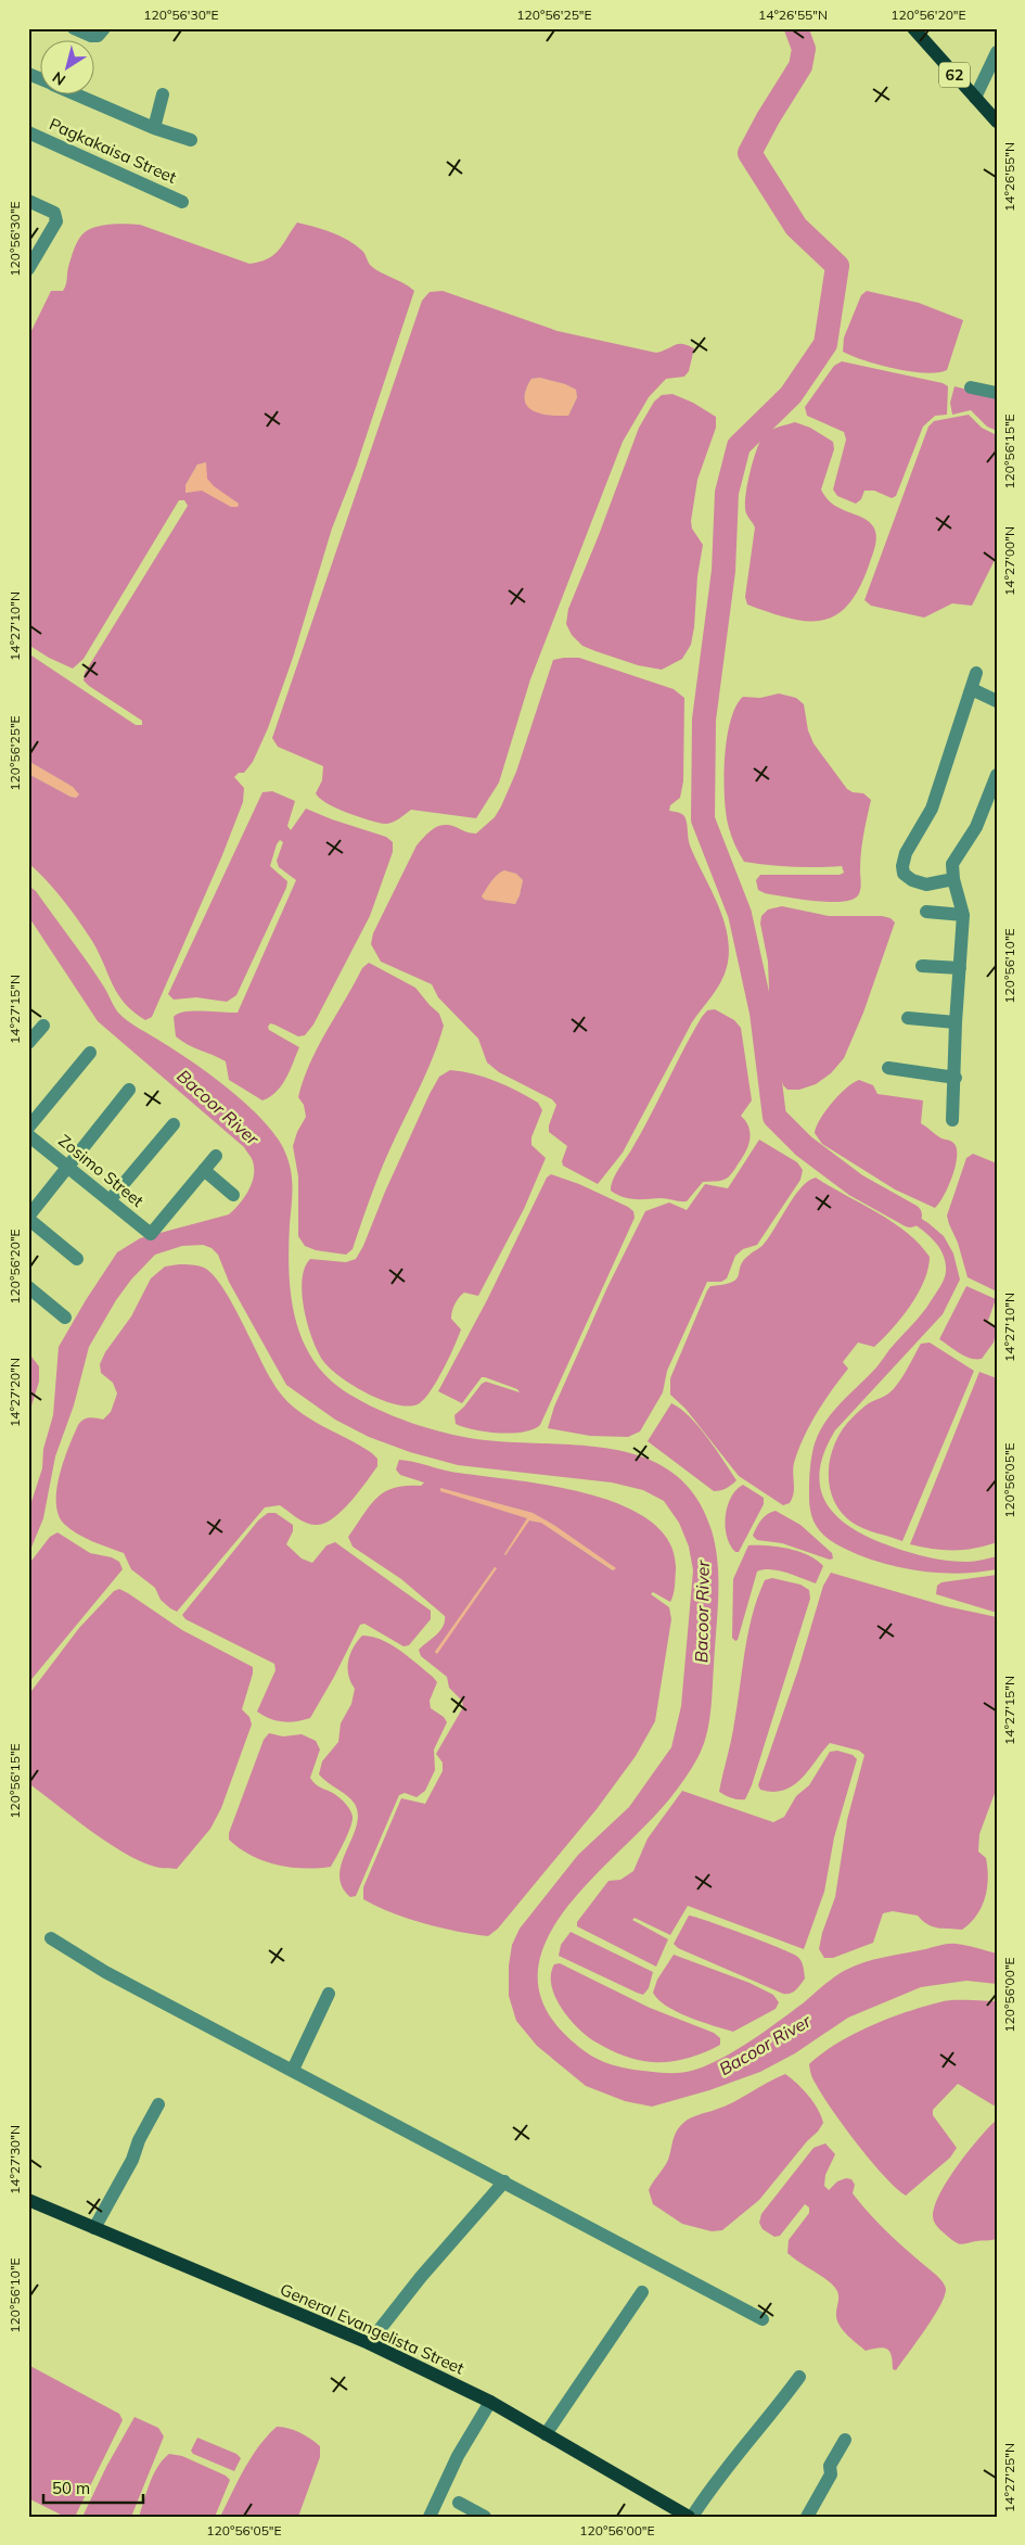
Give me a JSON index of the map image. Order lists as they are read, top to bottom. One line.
{"streets":{"main road":["62","General Evangelista Street"],"street":["Pagkakaisa Street","Zosimo Street"]},"water":["Bacoor River"],"scale_bar":"50 m","north":"bottom left","coordinates":["120°56'30\"E","120°56'25\"E","14°26'55\"N","120°56'20\"E","120°56'15\"E","14°27'00\"N","14°27'10\"N","120°56'10\"E","14°27'15\"N","14°27'20\"N","120°56'05\"E","120°56'00\"E","14°27'30\"N","14°27'25\"N"]}
